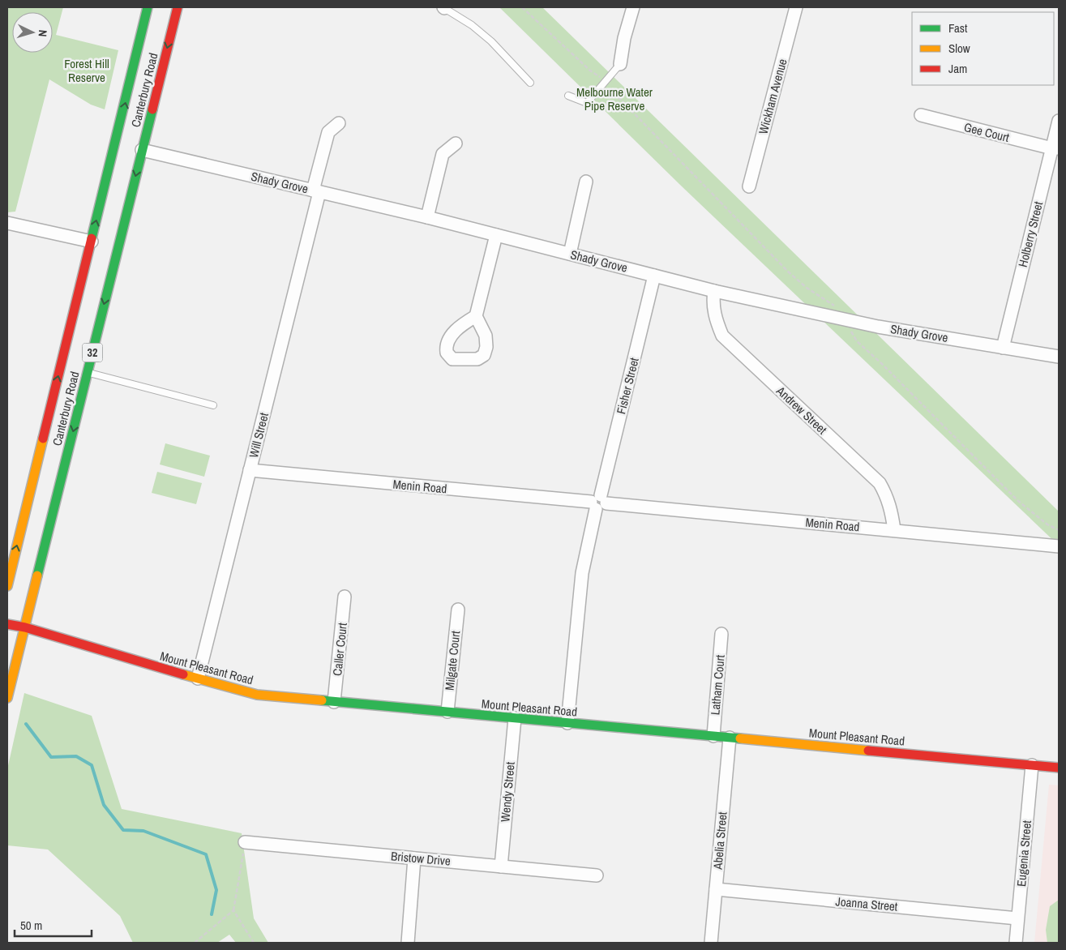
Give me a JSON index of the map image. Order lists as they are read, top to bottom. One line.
{"streets":{"main road":["Canterbury Road","32","Mount Pleasant Road"],"street":["Wickham Avenue","Gee Court","Shady Grove","Holberry Street","Fisher Street","Andrew Street","Will Street","Menin Road","Caller Court","Milgate Court","Latham Court","Wendy Street","Abelia Street","Eugenia Street","Bristow Drive","Joanna Street"]},"crossings":[["Canterbury Road","Shady Grove"],["Canterbury Road","Mount Pleasant Road"],["Gee Court","Holberry Street"],["Shady Grove","Holberry Street"],["Shady Grove","Fisher Street"],["Shady Grove","Andrew Street"],["Shady Grove","Will Street"],["Fisher Street","Menin Road"],["Fisher Street","Mount Pleasant Road"],["Andrew Street","Menin Road"],["Will Street","Menin Road"],["Will Street","Mount Pleasant Road"],["Caller Court","Mount Pleasant Road"],["Milgate Court","Mount Pleasant Road"],["Mount Pleasant Road","Latham Court"],["Mount Pleasant Road","Wendy Street"],["Mount Pleasant Road","Abelia Street"],["Mount Pleasant Road","Eugenia Street"],["Wendy Street","Bristow Drive"],["Abelia Street","Joanna Street"],["Eugenia Street","Joanna Street"]],"parks":["Forest Hill Reserve","Melbourne Water Pipe Reserve"],"legend":["Fast","Slow","Jam"],"scale_bar":"50 m","north":"right"}
